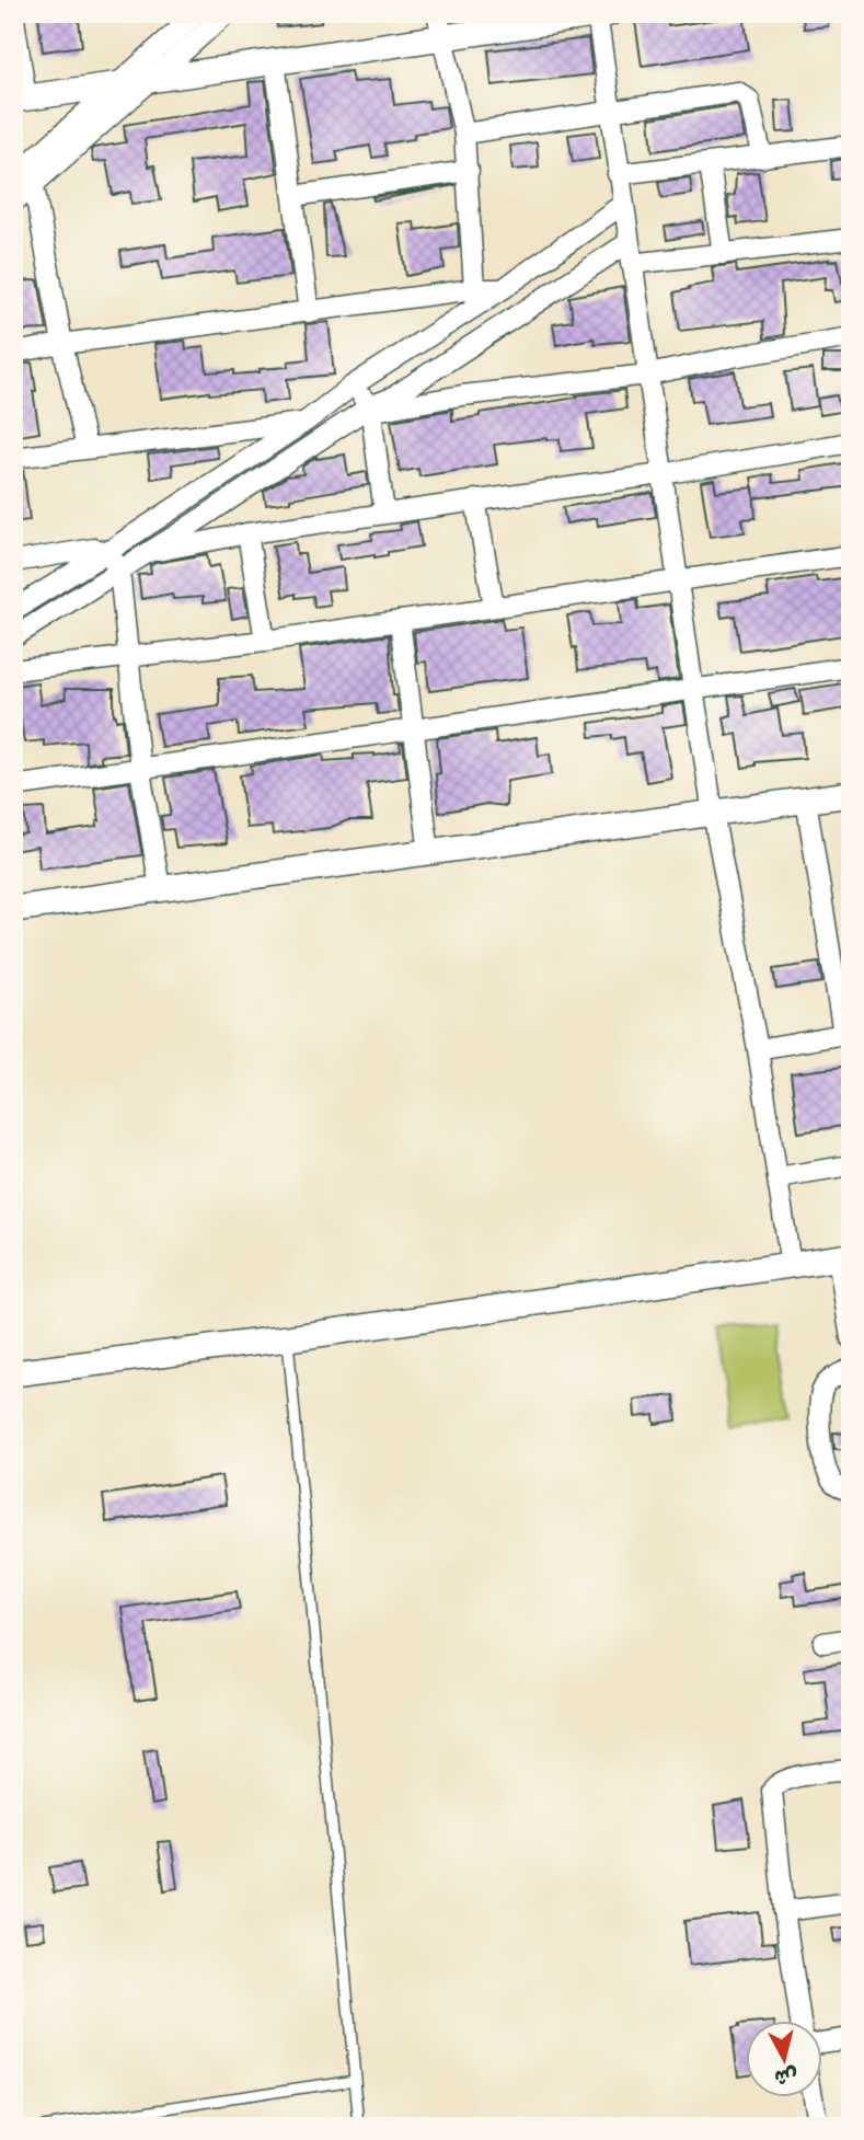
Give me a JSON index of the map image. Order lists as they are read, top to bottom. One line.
{"north":"bottom"}
